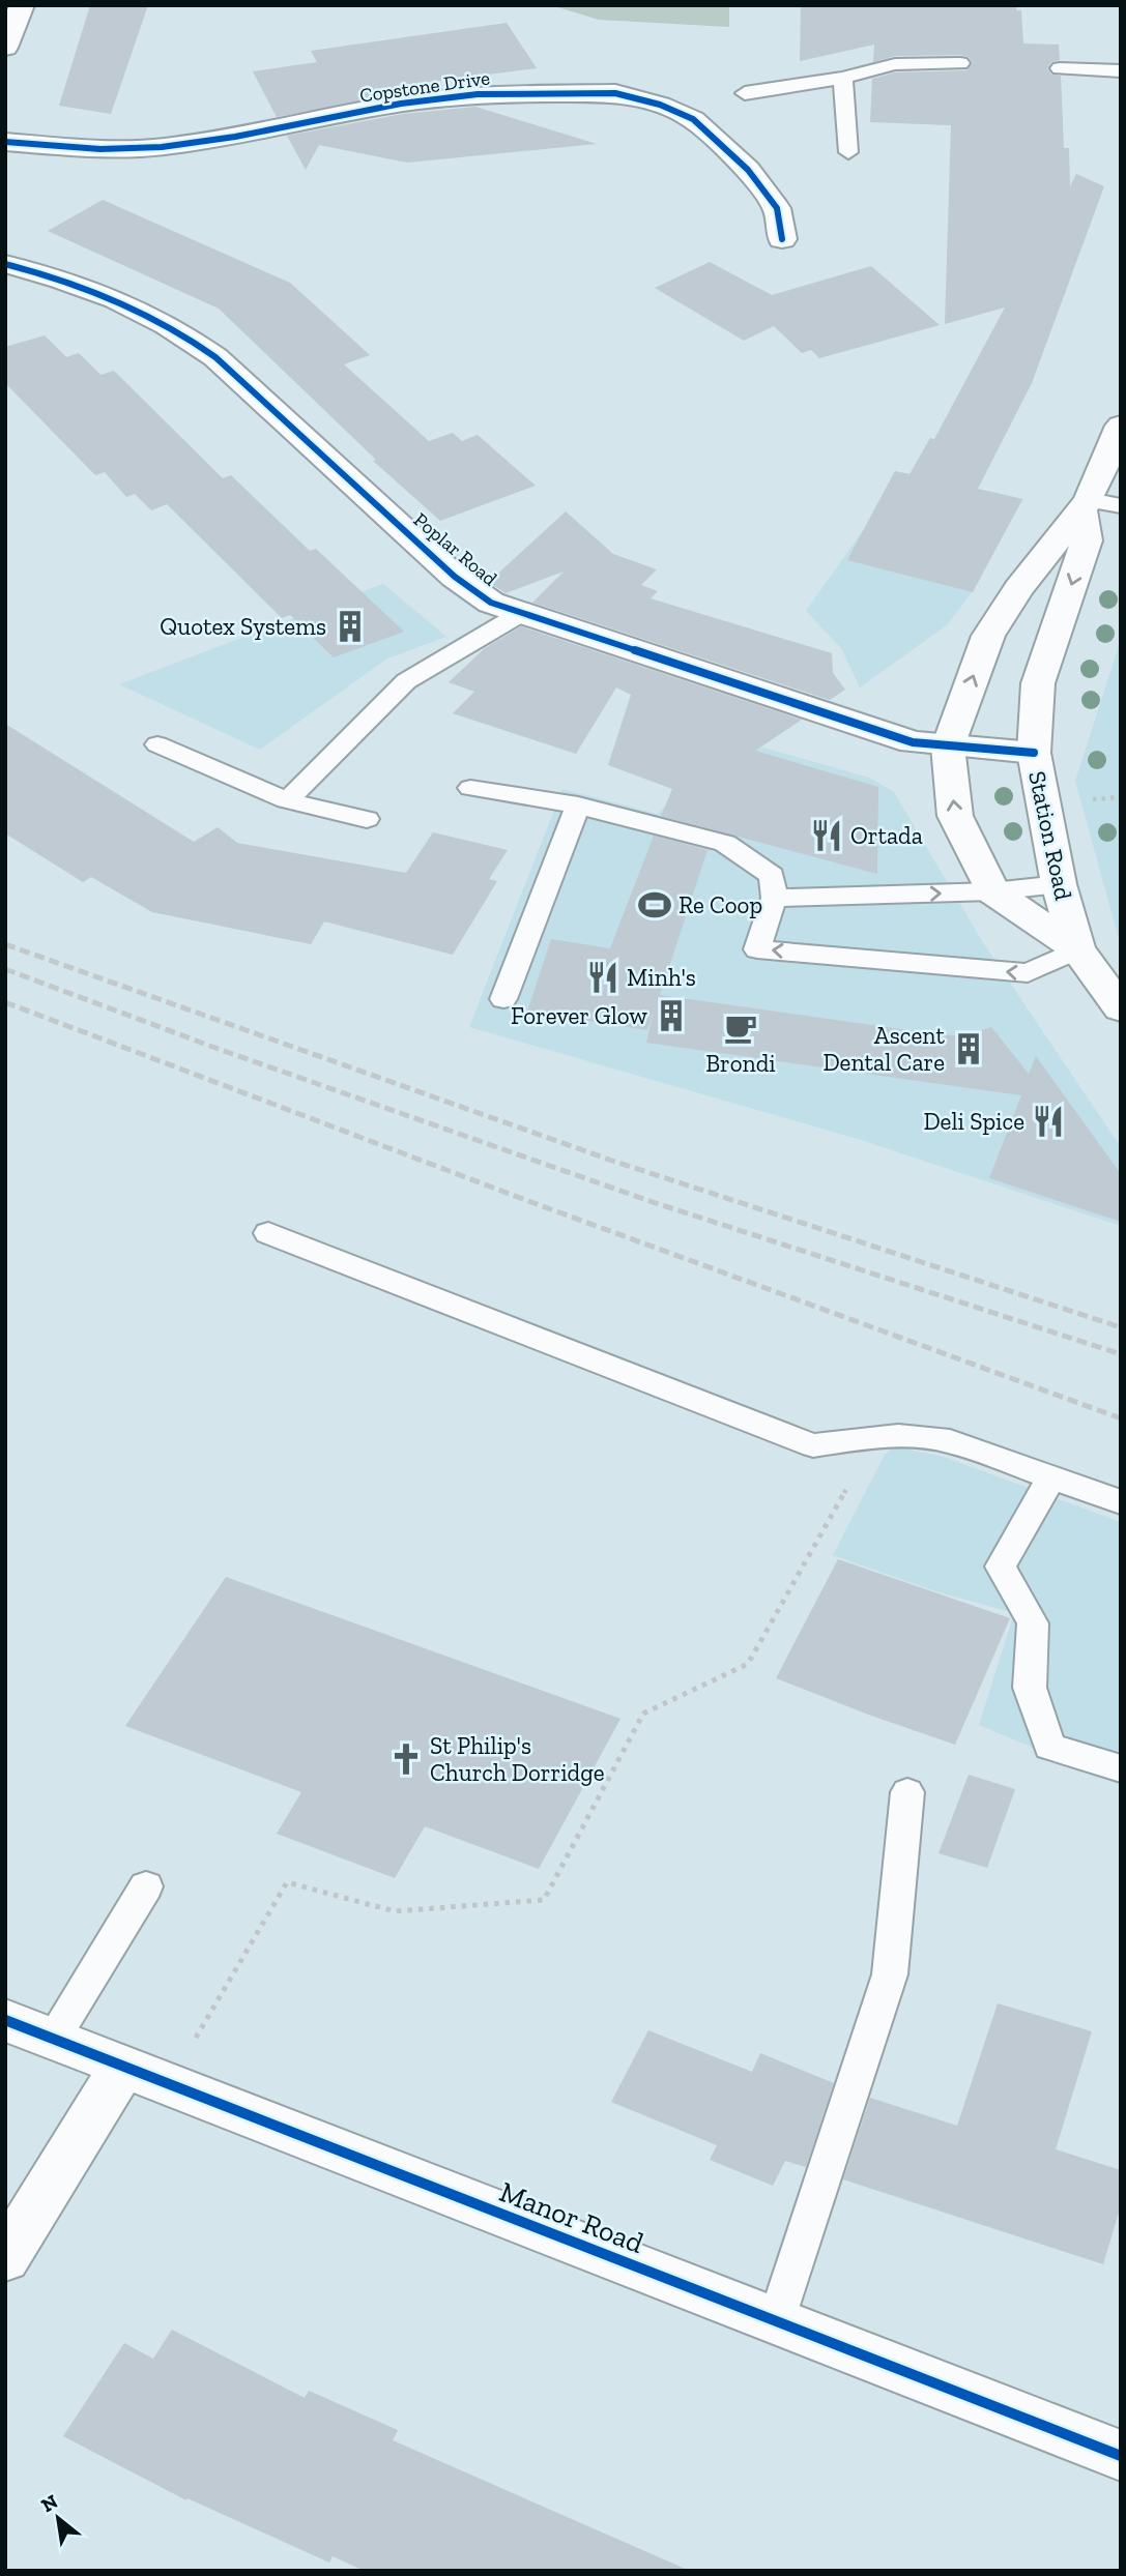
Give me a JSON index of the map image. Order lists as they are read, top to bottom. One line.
{"streets":{"street":["Copstone Drive","Poplar Road","Station Road","Manor Road"]},"crossings":[["Poplar Road","Station Road"]],"places":{"building":["Quotex Systems","Forever Glow","Ascent Dental Care"],"restaurant":["Ortada","Minh's","Deli Spice"],"sports":["Re Coop"],"cafe":["Brondi"],"church":["St Philip's Church Dorridge"]},"north":"top left"}
